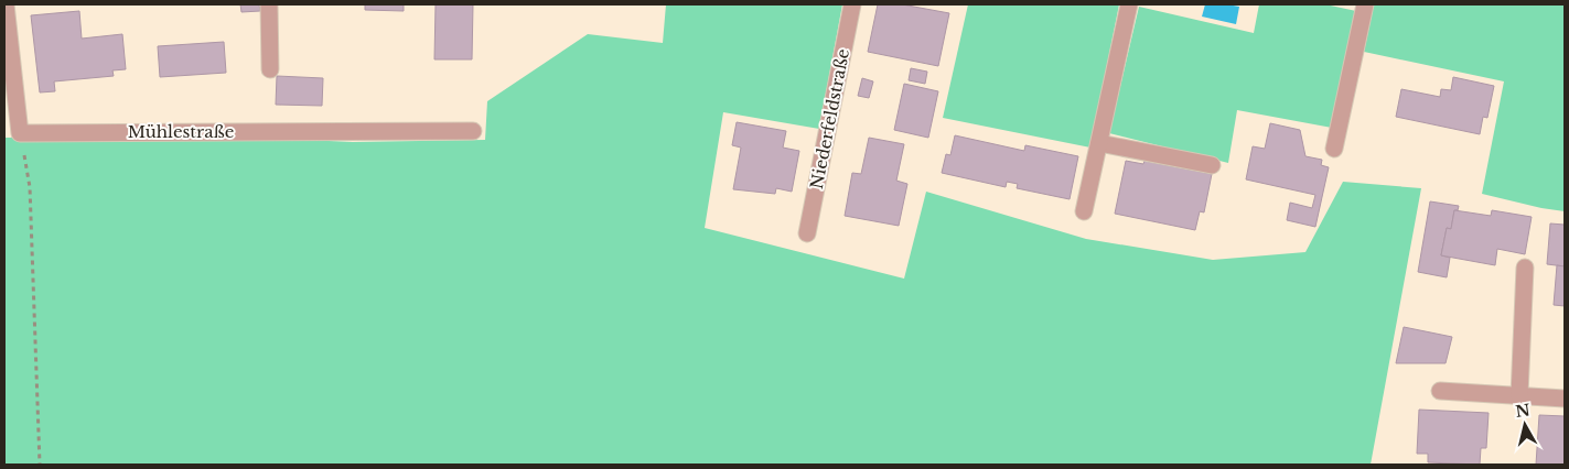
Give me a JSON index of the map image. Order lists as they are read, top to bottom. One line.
{"streets":{"street":["Niederfeldstraße","Mühlestraße"]},"north":"top"}
